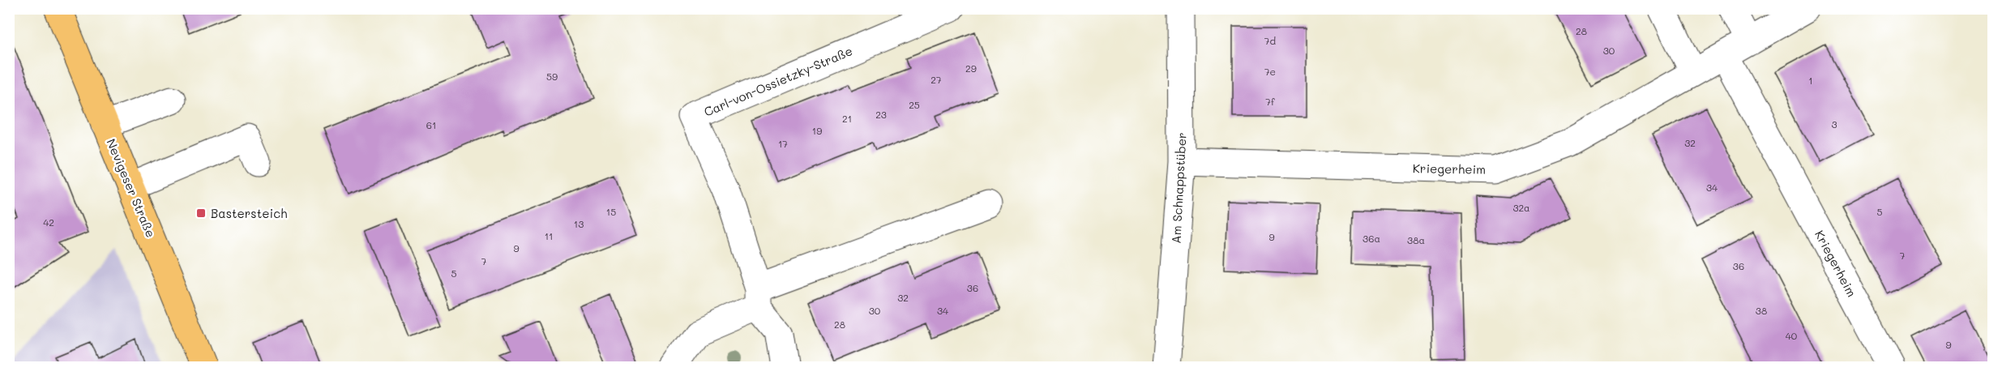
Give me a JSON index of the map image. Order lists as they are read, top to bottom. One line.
{"streets":{"main road":["Nevigeser Straße"],"street":["Carl-von-Ossietzky-Straße","Kriegerheim","Am Schnappstüber"]},"crossings":[["Kriegerheim","Am Schnappstüber"]],"places":{"transit":["Bastersteich"]},"house_numbers":["28","7d","30","29","7e","59","27","1","7f","25","23","21","3","61","19","32","17","34","32a","15","5","42","13","11","9","36a","38a","9","7","7","36","5","36","32","30","34","38","28","40","9"]}
